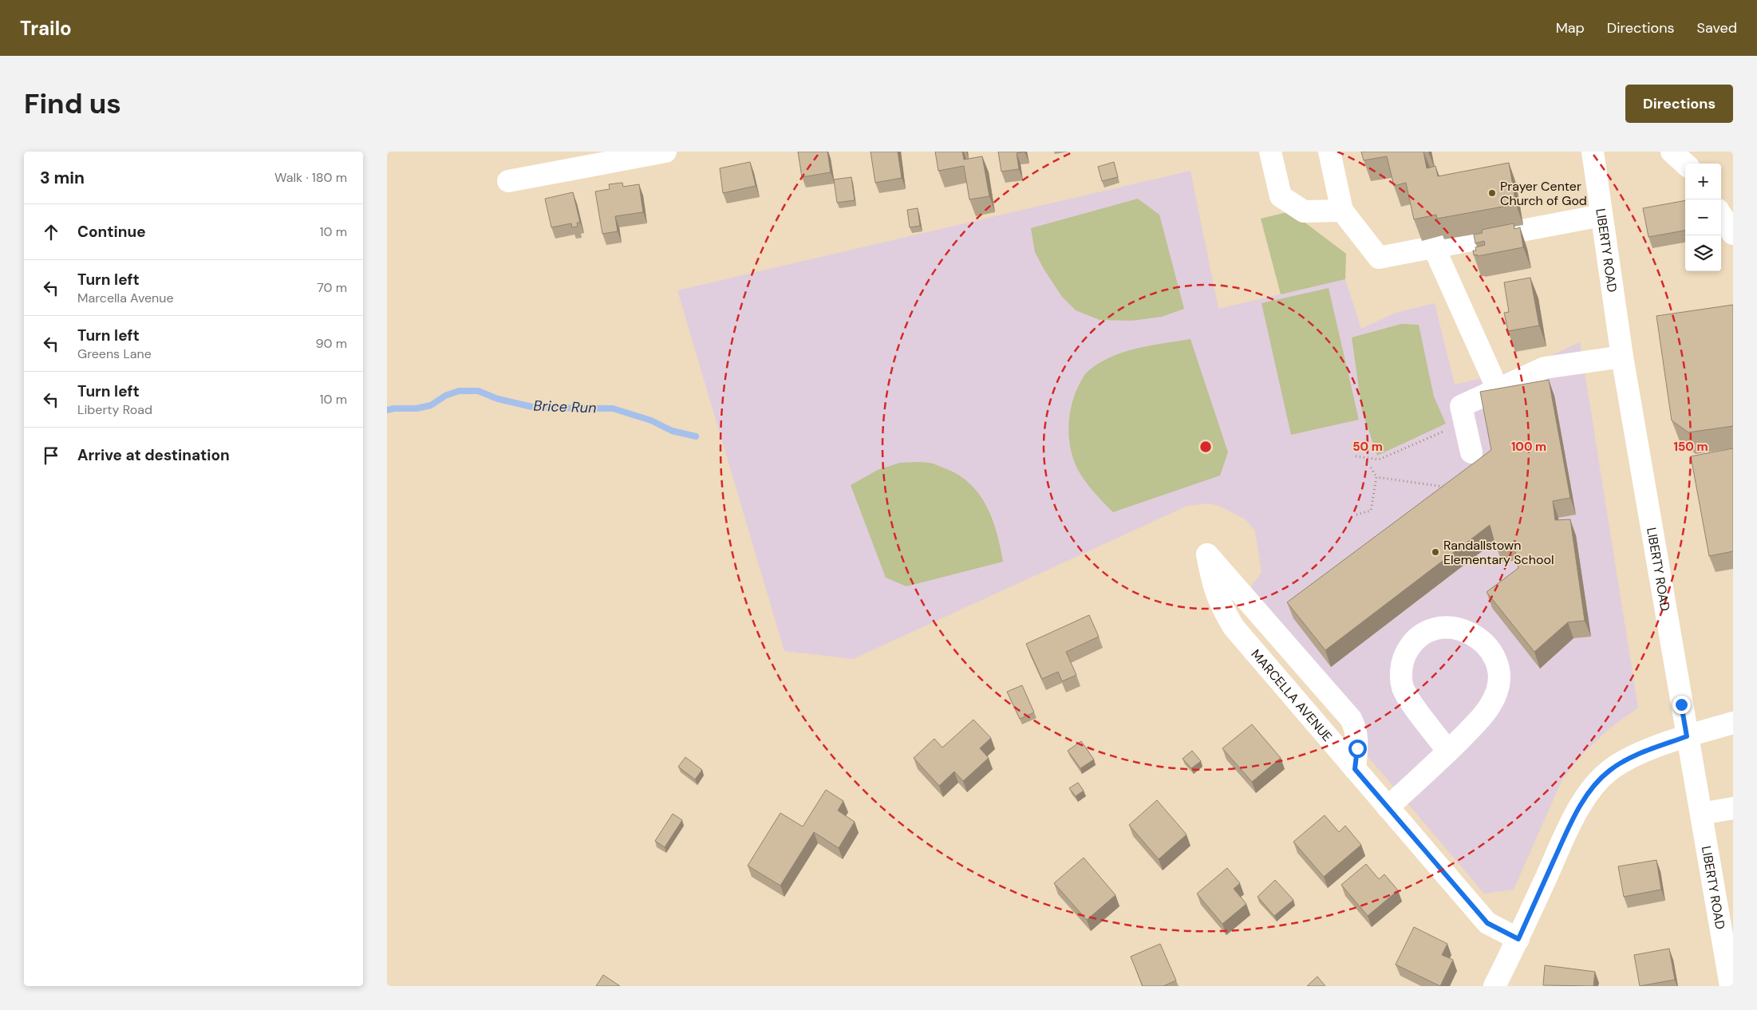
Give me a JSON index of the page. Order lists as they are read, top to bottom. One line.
{"streets":{"street":["LIBERTY ROAD","MARCELLA AVENUE"]},"water":["Brice Run"],"places":["Prayer Center Church of God","Randallstown Elementary School"],"page":{"header":"Trailo","nav":["Map","Directions","Saved"],"buttons":"Directions","title":"Find us","heading":["3 min","Walk · 180 m"],"map_buttons":["+","−"],"list":[["Continue","10 m"],["Turn left","Marcella Avenue","70 m"],["Turn left","Greens Lane","90 m"],["Turn left","Liberty Road","10 m"],"Arrive at destination"]},"rings":["50 m","100 m","150 m"]}
